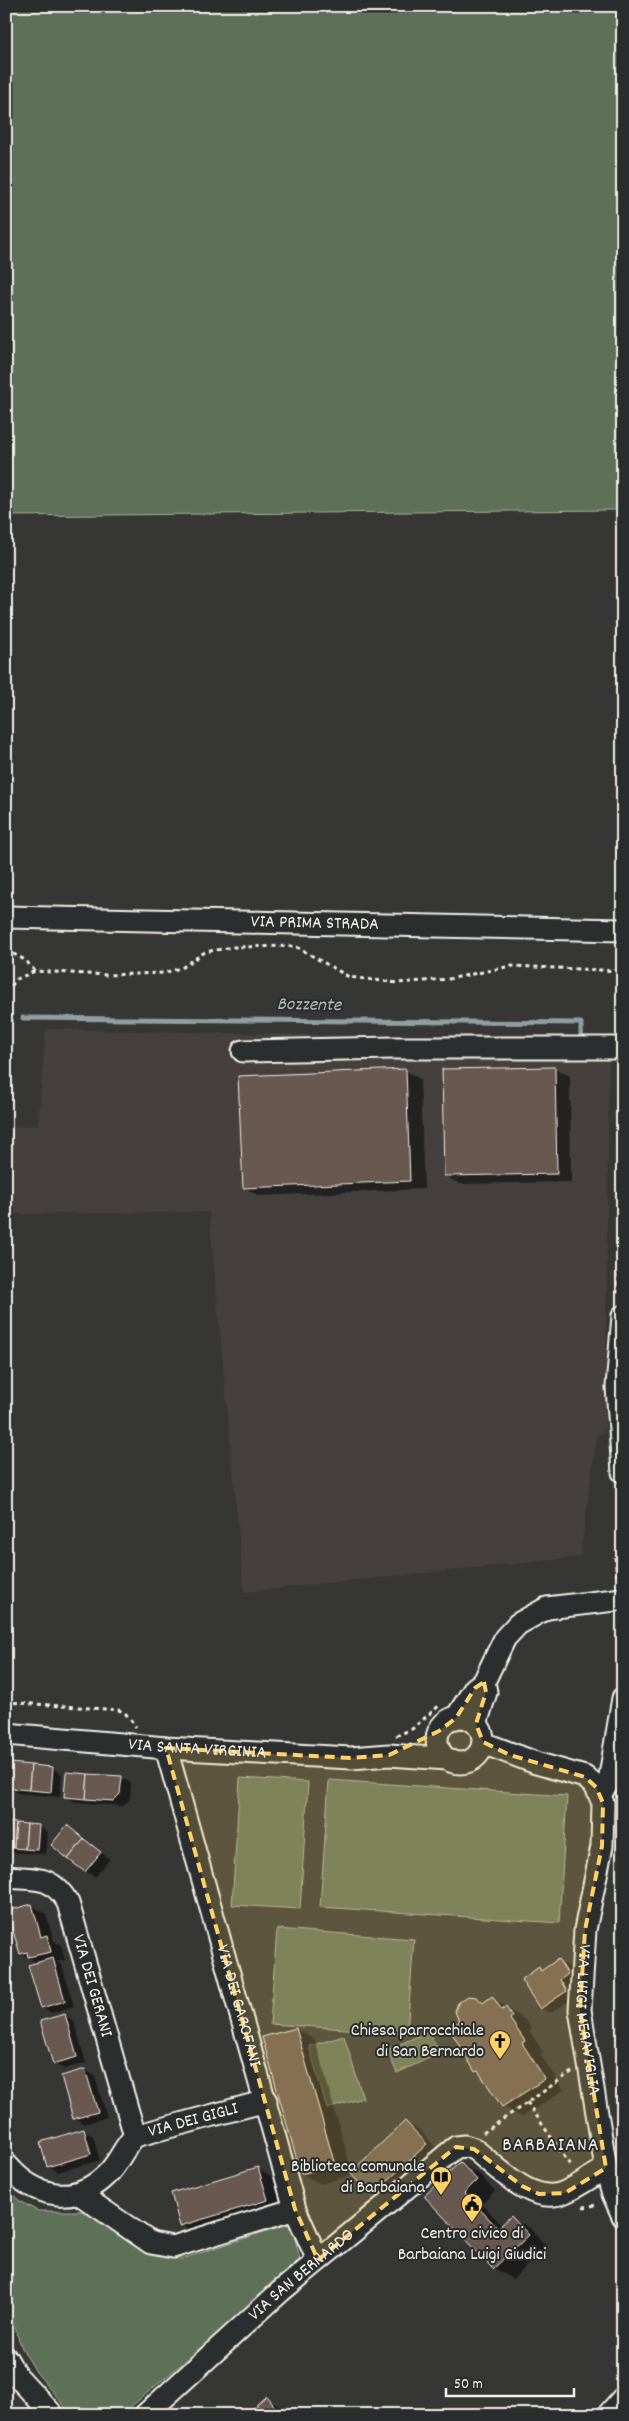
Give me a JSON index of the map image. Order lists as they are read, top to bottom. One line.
{"streets":{"street":["VIA PRIMA STRADA","VIA SANTA VIRGINIA","VIA DEI GERANI","VIA DEI GAROFANI","VIA LUIGI MERAVIGLIA","VIA DEI GIGLI","VIA SAN BERNARDO"]},"crossings":[["VIA SANTA VIRGINIA","VIA DEI GAROFANI"],["VIA DEI GERANI","VIA DEI GIGLI"],["VIA DEI GAROFANI","VIA DEI GIGLI"],["VIA DEI GAROFANI","VIA SAN BERNARDO"]],"districts":["BARBAIANA"],"water":["Bozzente"],"places":{"church":["Chiesa parrocchiale di San Bernardo"],"library":["Biblioteca comunale di Barbaiana"],"public building":["Centro civico di Barbaiana Luigi Giudici"]},"scale_bar":"50 m"}
